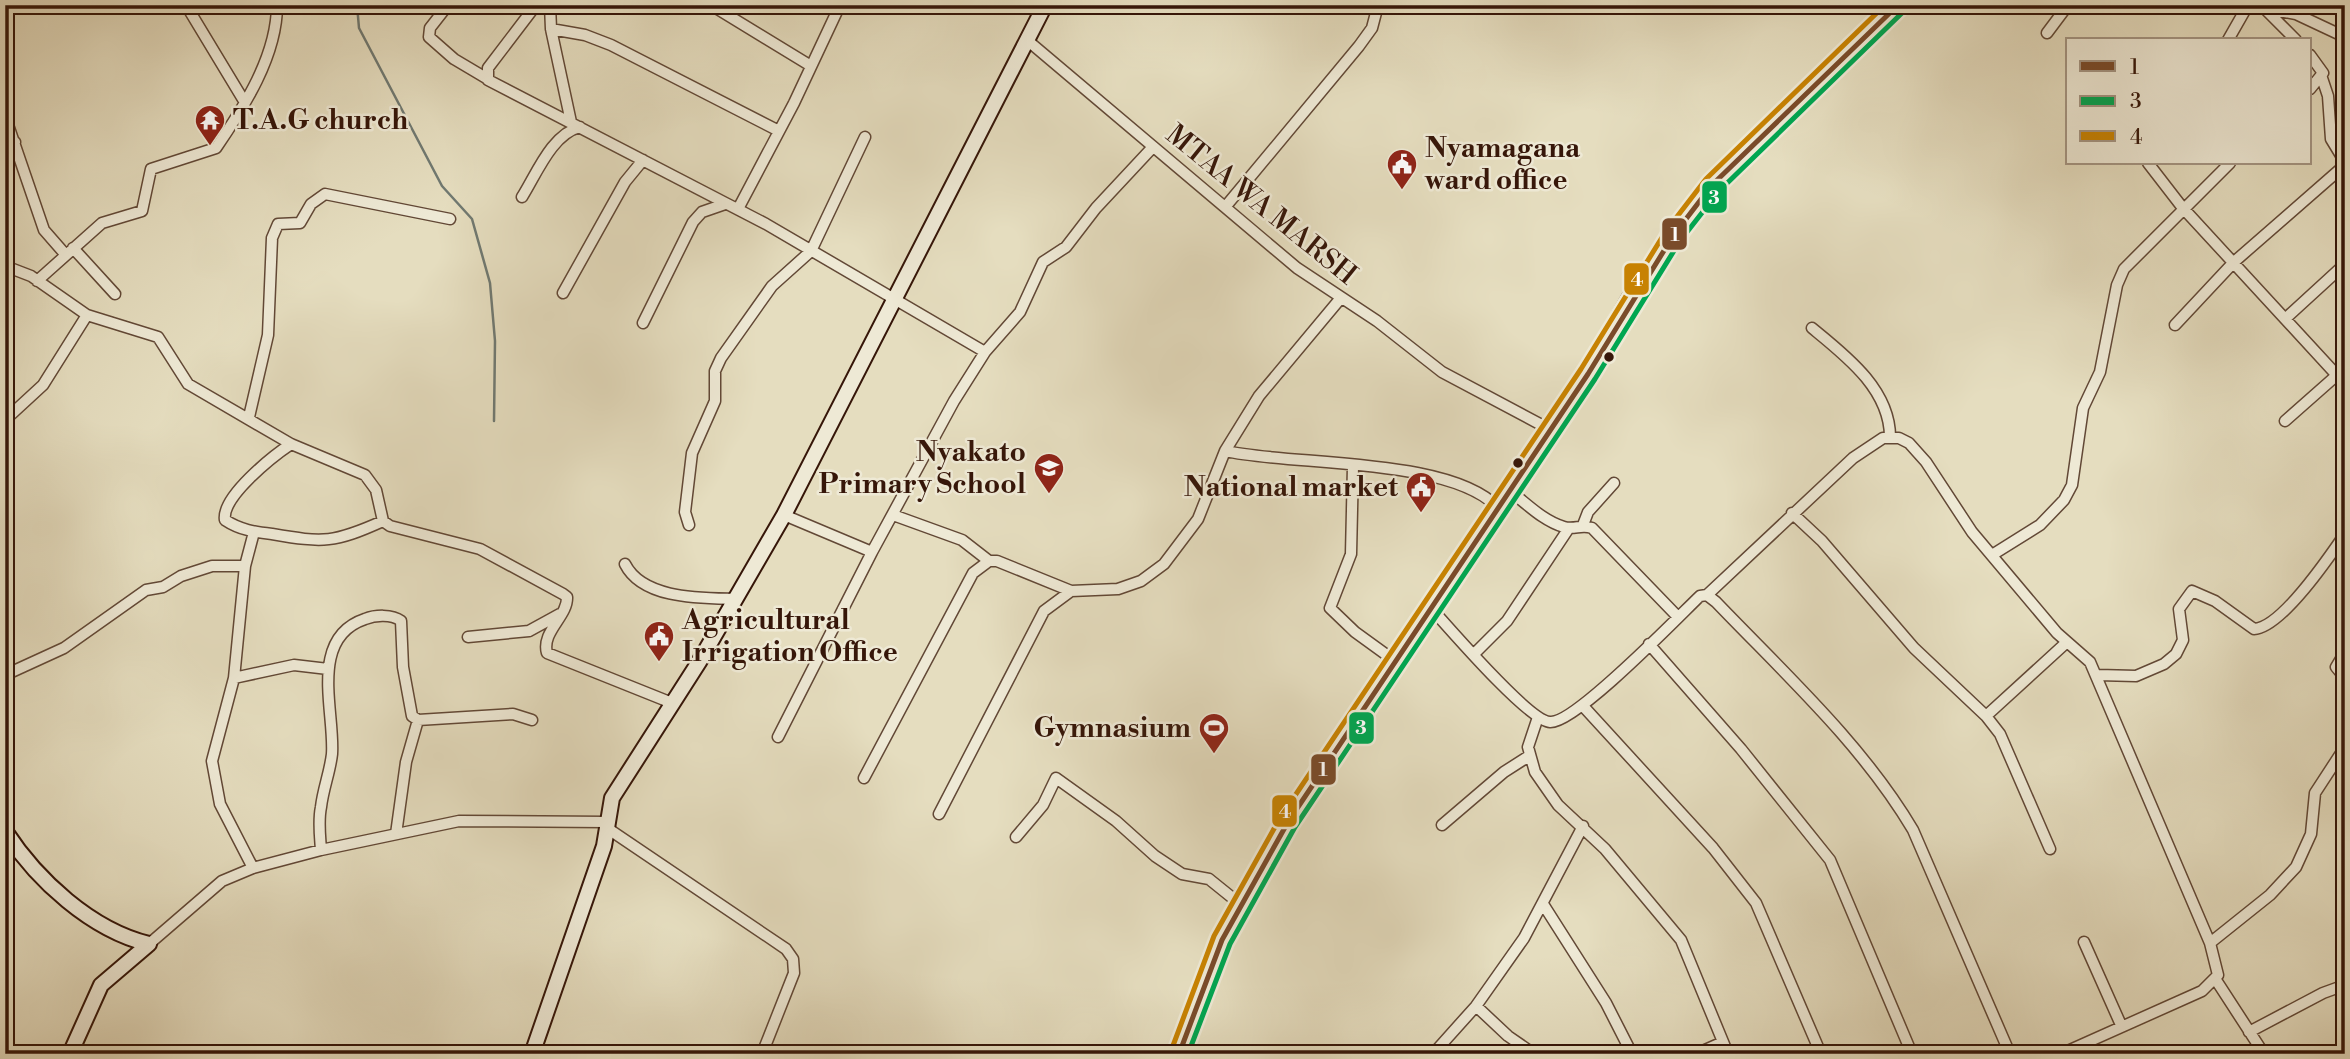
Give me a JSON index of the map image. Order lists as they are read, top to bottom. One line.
{"streets":{"street":["MTAA WA MARSH"]},"places":{"temple":["T.A.G church"],"public building":["Nyamagana ward office","National market","Agricultural Irrigation Office"],"school or university":["Nyakato Primary School"],"sports":["Gymnasium"]},"lines":["transit line 1","transit line 4","transit line 3"],"legend":["1","3","4"]}
